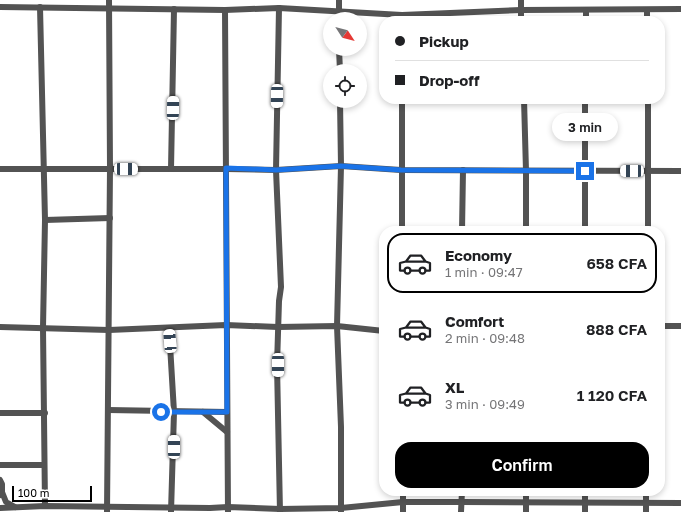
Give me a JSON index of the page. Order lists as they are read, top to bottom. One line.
{"scale_bar":"100 m","north":"bottom right","page":{"banner":["Pickup","Drop-off"],"bubble":"3 min","list":[{"name":"Economy","note":"1 min · 09:47","value":"658 CFA"},{"name":"Comfort","note":"2 min · 09:48","value":"888 CFA"},{"name":"XL","note":"3 min · 09:49","value":"1 120 CFA"}],"buttons":"Confirm","scale":"100 m"}}
